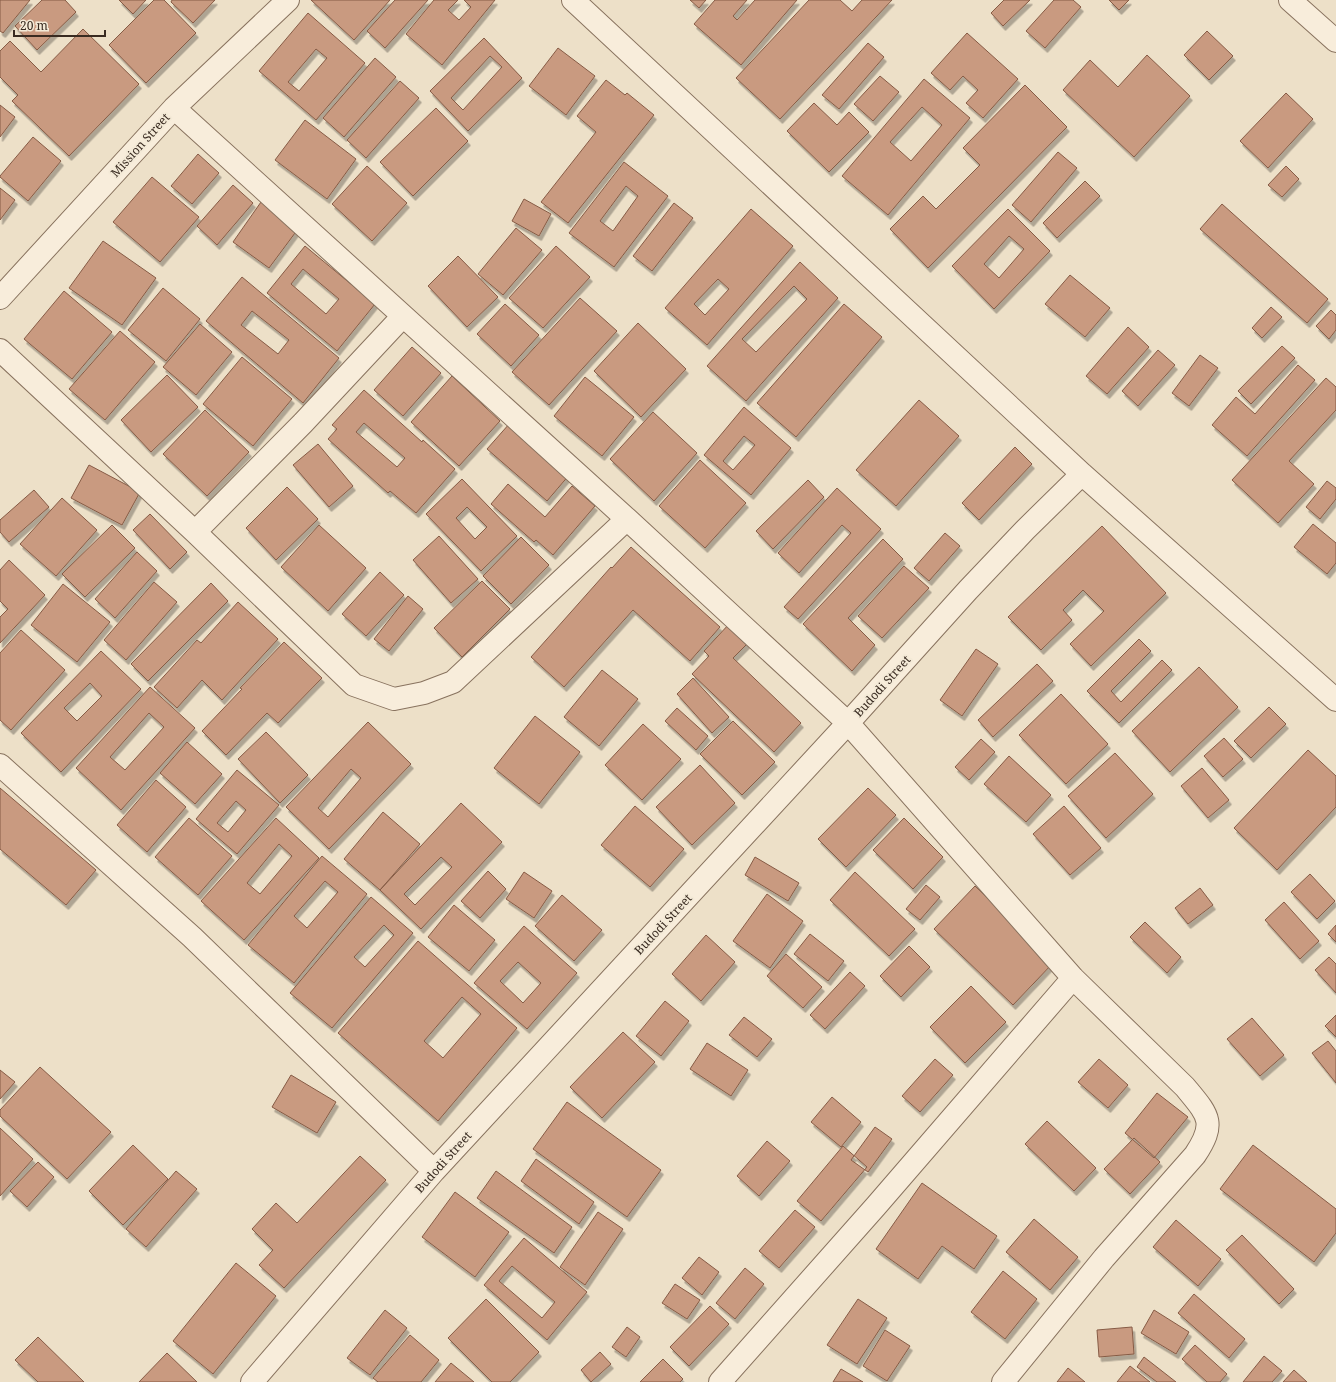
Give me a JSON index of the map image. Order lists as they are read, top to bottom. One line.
{"streets":{"street":["Mission Street","Budodi Street"]},"scale_bar":"20 m"}
